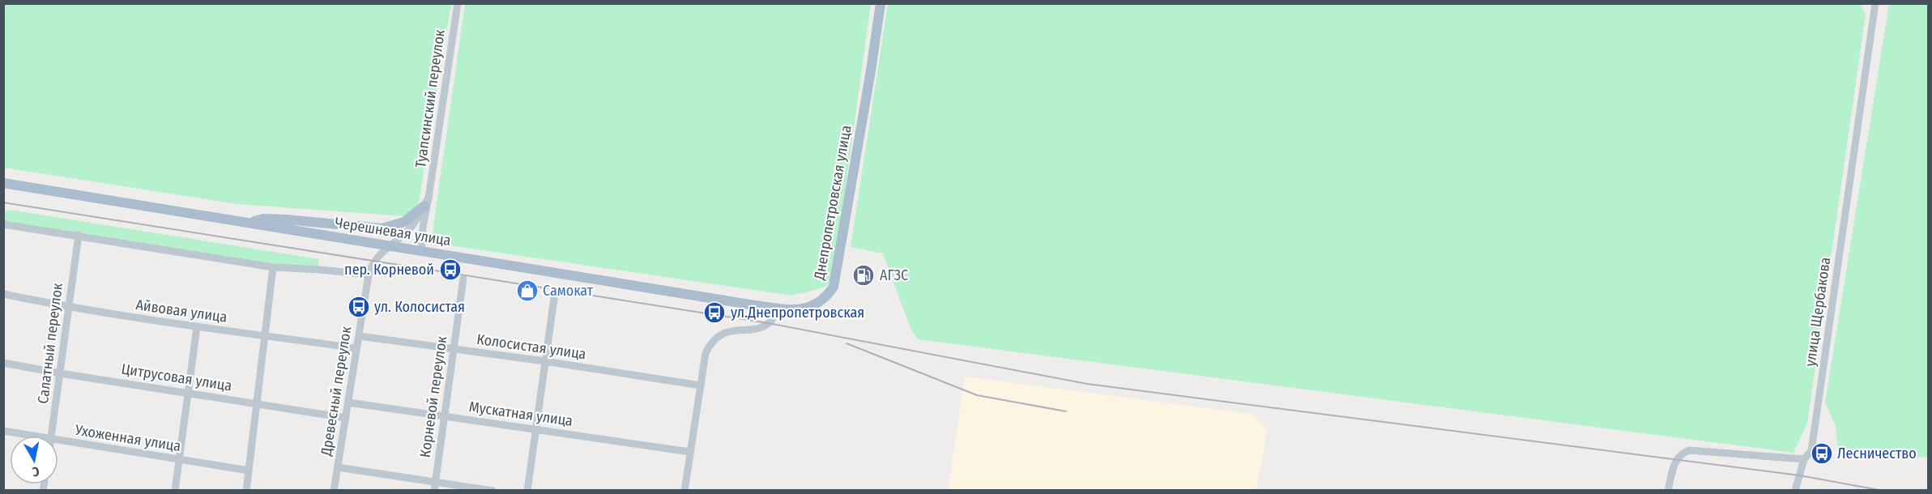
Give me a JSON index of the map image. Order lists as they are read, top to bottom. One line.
{"streets":{"main road":["Днепропетровская улица","Черешневая улица"],"street":["Туапсинский переулок","Айвовая улица","улица Щербакова","Салатный переулок","Колосистая улица","Цитрусовая улица","Древесный переулок","Корневой переулок","Мускатная улица","Ухоженная улица"]},"crossings":[["Туапсинский переулок","Черешневая улица"],["Туапсинский переулок","Древесный переулок"],["Днепропетровская улица","Черешневая улица"],["Черешневая улица","Древесный переулок"],["Айвовая улица","Салатный переулок"],["Айвовая улица","Древесный переулок"],["Салатный переулок","Цитрусовая улица"],["Колосистая улица","Древесный переулок"],["Колосистая улица","Корневой переулок"],["Цитрусовая улица","Древесный переулок"],["Древесный переулок","Мускатная улица"],["Корневой переулок","Мускатная улица"]],"places":{"bus stop":["пер. Корневой","ул. Колосистая","ул.Днепропетровская","Лесничество"],"fuel station":["АГЗС"],"shop":["Самокат"]},"north":"bottom"}
